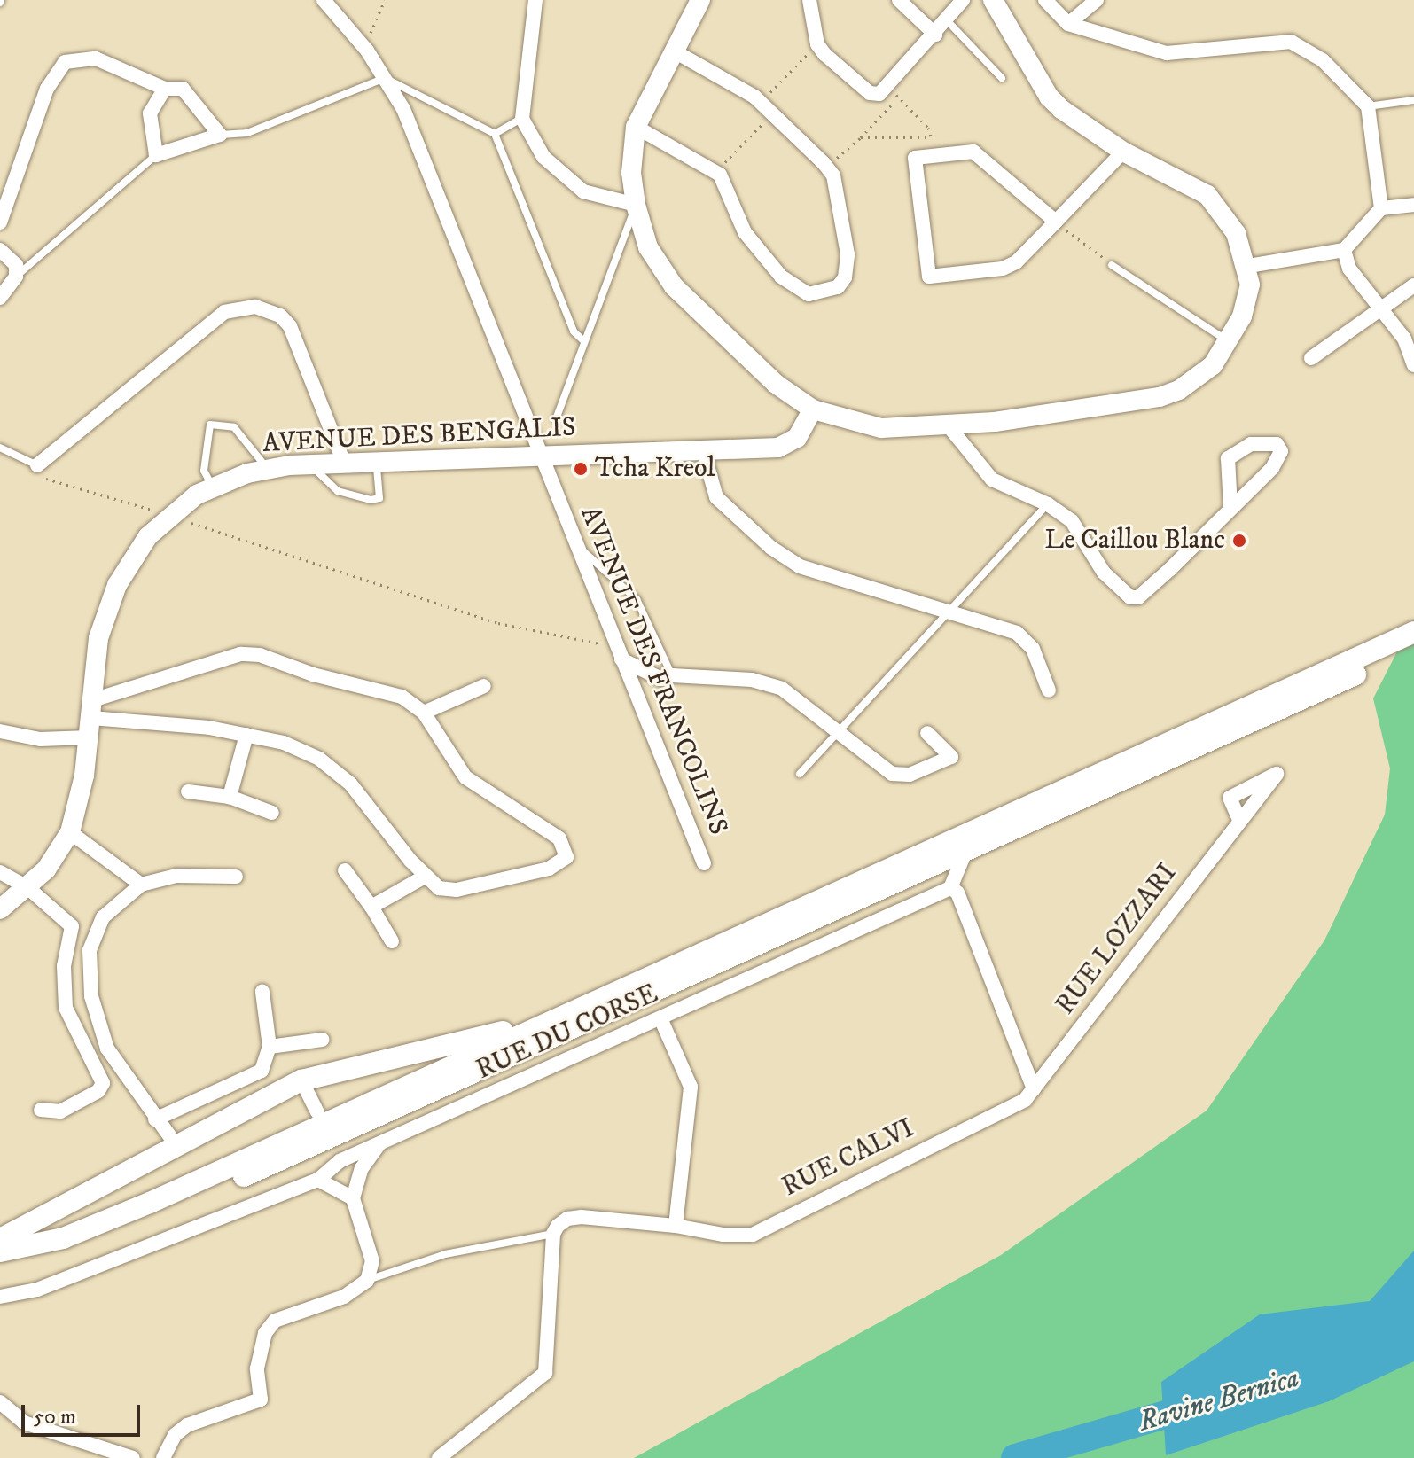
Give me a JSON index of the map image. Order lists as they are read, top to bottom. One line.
{"streets":{"street":["AVENUE DES BENGALIS","AVENUE DES FRANCOLINS","RUE LOZZARI","RUE DU CORSE","RUE CALVI"]},"crossings":[["AVENUE DES BENGALIS","AVENUE DES FRANCOLINS"],["RUE LOZZARI","RUE CALVI"]],"water":["Ravine Bernica"],"places":["Tcha Kreol","Le Caillou Blanc"],"scale_bar":"50 m"}
